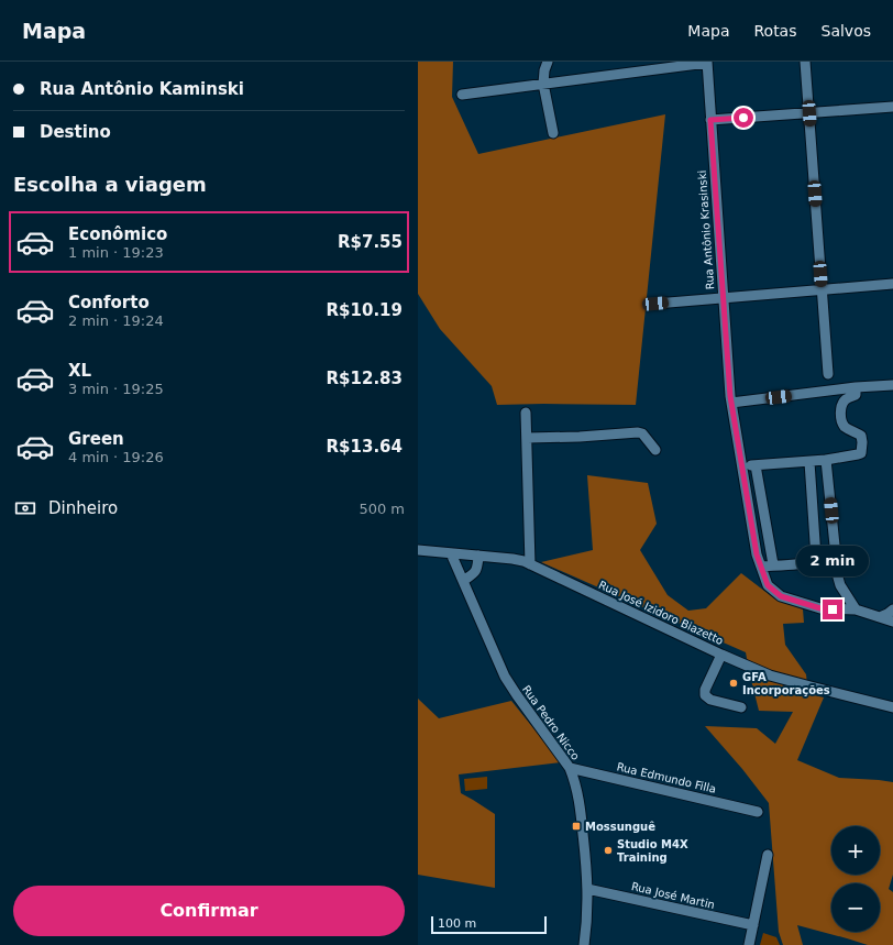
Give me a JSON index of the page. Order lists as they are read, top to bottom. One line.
{"streets":{"street":["Rua Antônio Krasinski","Rua José Izidoro Biazetto","Rua Pedro Nicco","Rua Edmundo Filla","Rua José Martin"]},"crossings":[["Rua José Izidoro Biazetto","Rua Pedro Nicco"],["Rua Pedro Nicco","Rua Edmundo Filla"],["Rua Pedro Nicco","Rua José Martin"]],"places":{"other":["GFA Incorporações","Studio M4X Training"],"transit":["Mossunguê"]},"scale_bar":"100 m","page":{"header":"Mapa","nav":["Mapa","Rotas","Salvos"],"banner":["Rua Antônio Kaminski","Destino"],"heading":"Escolha a viagem","list":[{"name":"Econômico","note":"1 min · 19:23","value":"R$7.55"},{"name":"Conforto","note":"2 min · 19:24","value":"R$10.19"},{"name":"XL","note":"3 min · 19:25","value":"R$12.83"},{"name":"Green","note":"4 min · 19:26","value":"R$13.64"}],"pay":["Dinheiro","500 m"],"bubble":"2 min","map_buttons":["+","−"],"buttons":"Confirmar","scale":"100 m"}}
